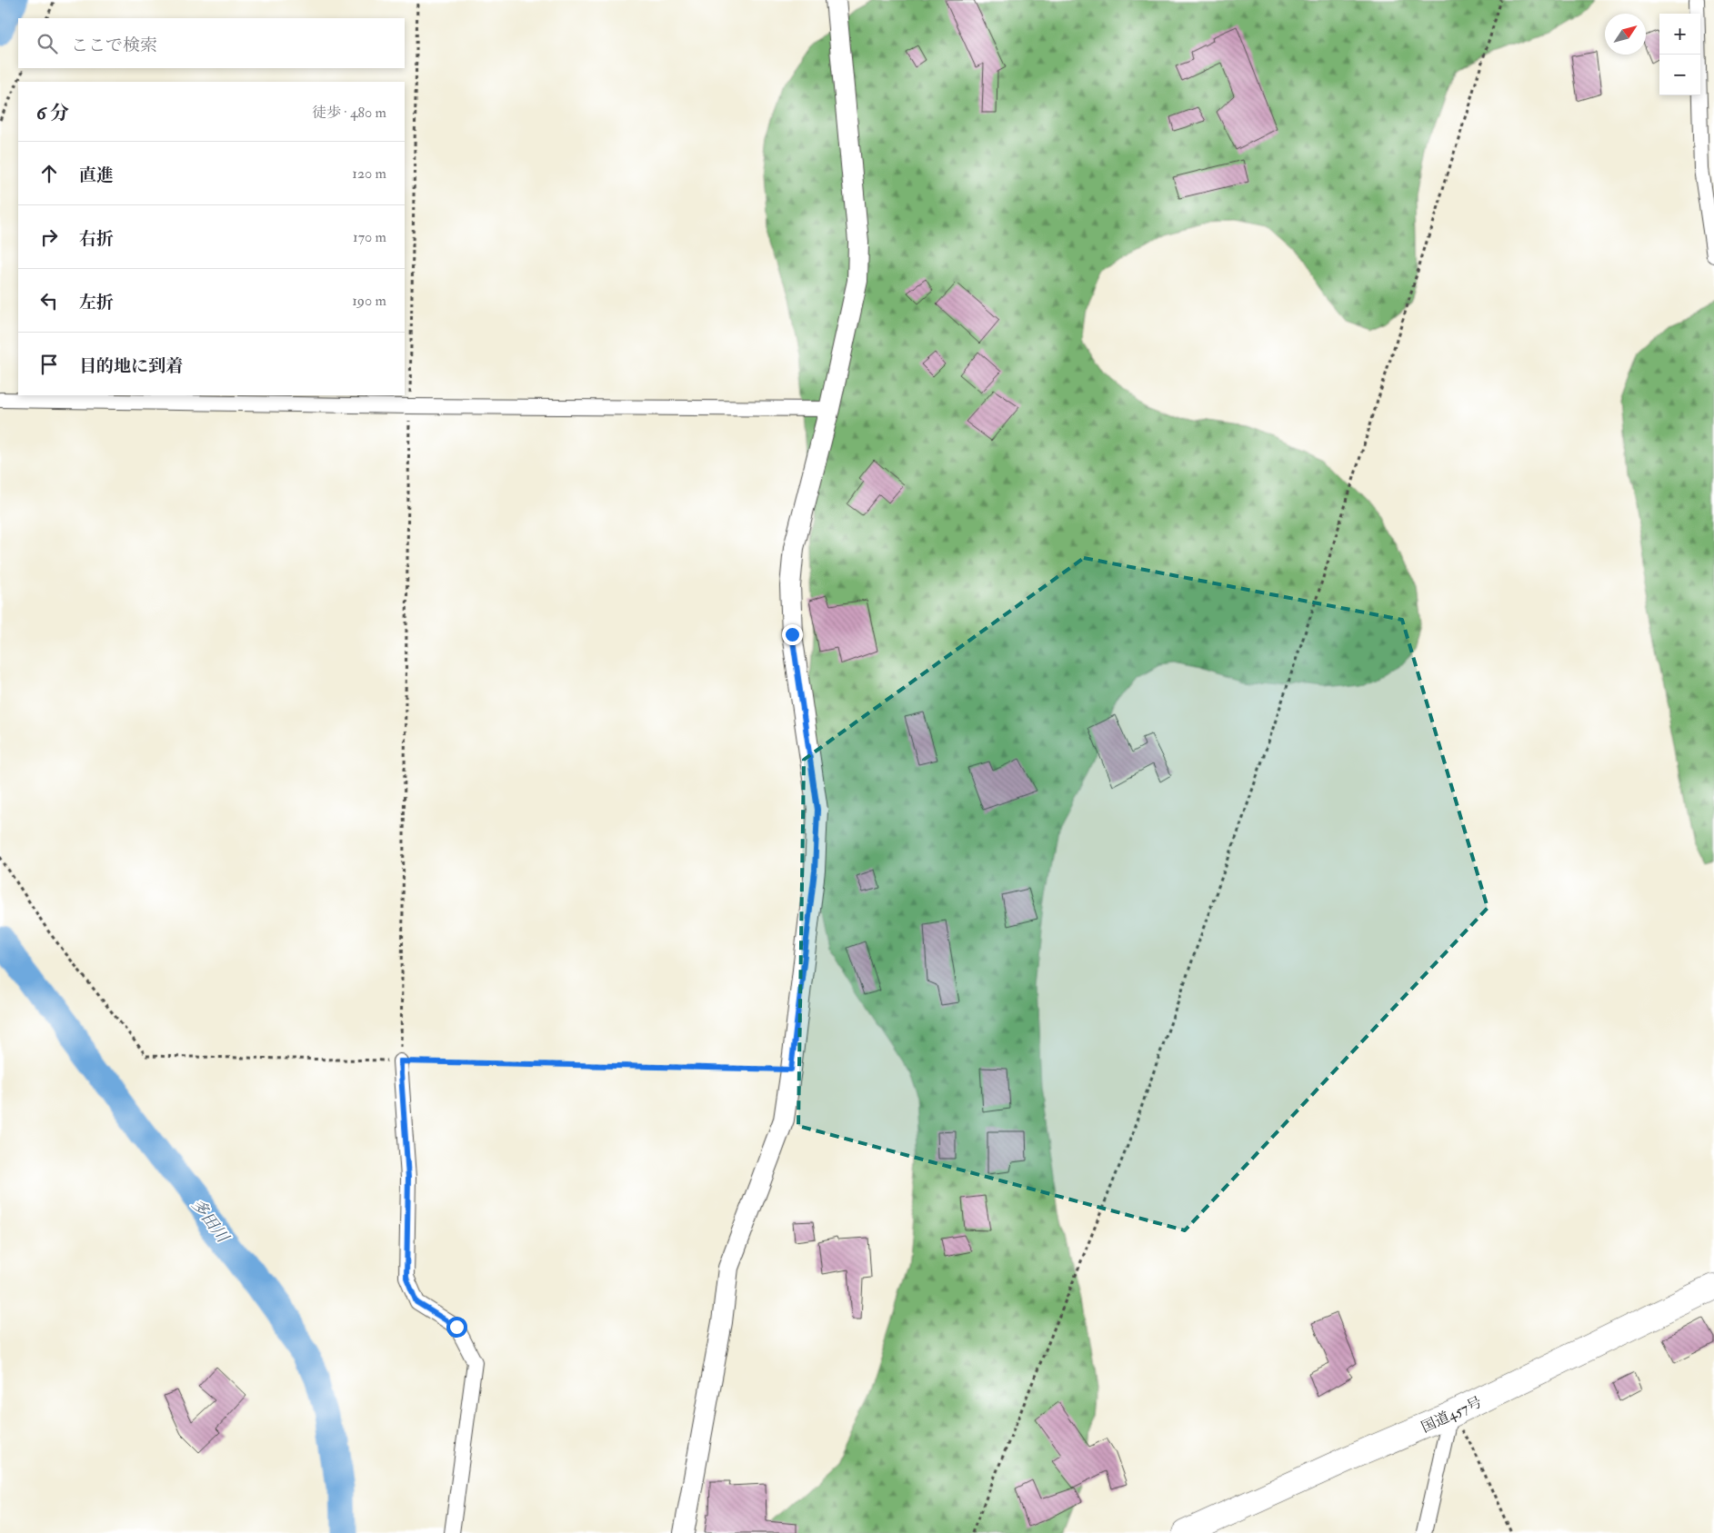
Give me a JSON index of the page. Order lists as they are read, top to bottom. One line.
{"streets":{"highway":["国道457号"]},"water":["多田川"],"north":"top right","page":{"map_buttons":["+","−"],"search":"ここで検索","heading":["6 分","徒歩 · 480 m"],"list":[["直進","120 m"],["右折","170 m"],["左折","190 m"],"目的地に到着"]}}
